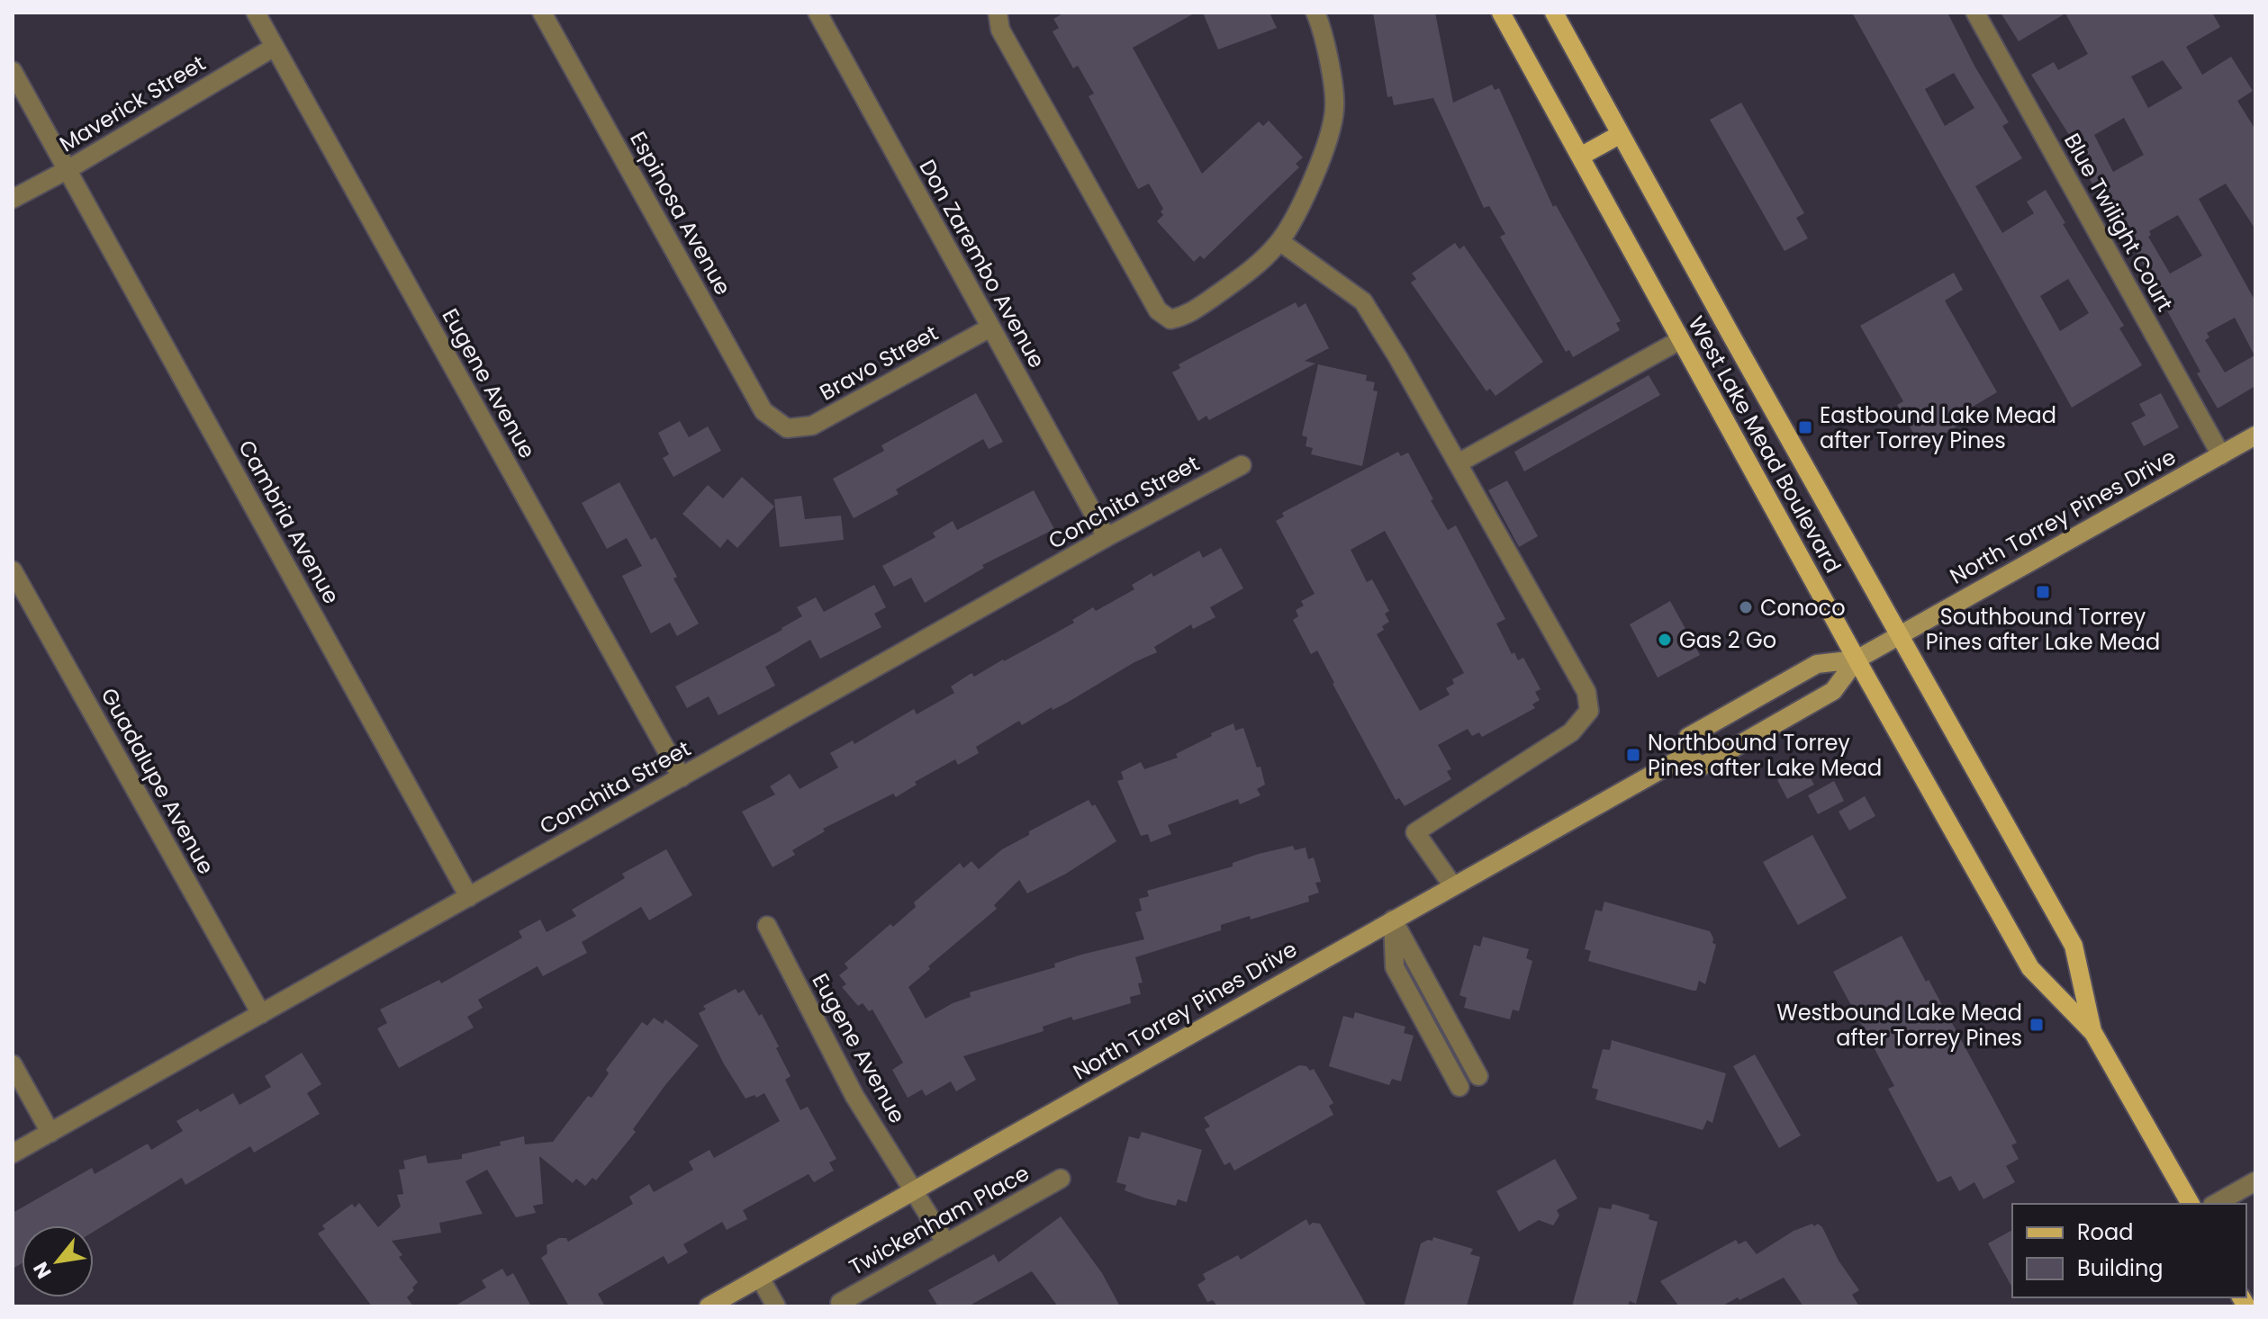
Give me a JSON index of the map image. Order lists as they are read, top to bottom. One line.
{"streets":{"main road":["West Lake Mead Boulevard","North Torrey Pines Drive"],"street":["Maverick Street","Espinosa Avenue","Blue Twilight Court","Don Zarembo Avenue","Bravo Street","Eugene Avenue","Conchita Street","Cambria Avenue","Guadalupe Avenue","Twickenham Place"]},"crossings":[["Maverick Street","Eugene Avenue"],["Maverick Street","Cambria Avenue"],["Espinosa Avenue","Bravo Street"],["Blue Twilight Court","North Torrey Pines Drive"],["Don Zarembo Avenue","Bravo Street"],["Don Zarembo Avenue","Conchita Street"],["Eugene Avenue","Conchita Street"],["Eugene Avenue","North Torrey Pines Drive"],["Eugene Avenue","Twickenham Place"],["West Lake Mead Boulevard","North Torrey Pines Drive"],["Conchita Street","Cambria Avenue"],["Conchita Street","Guadalupe Avenue"]],"places":{"transit":["Eastbound Lake Mead after Torrey Pines","Southbound Torrey Pines after Lake Mead","Northbound Torrey Pines after Lake Mead","Westbound Lake Mead after Torrey Pines"],"other":["Conoco","Gas 2 Go"]},"legend":["Road","Building"],"north":"bottom left"}
